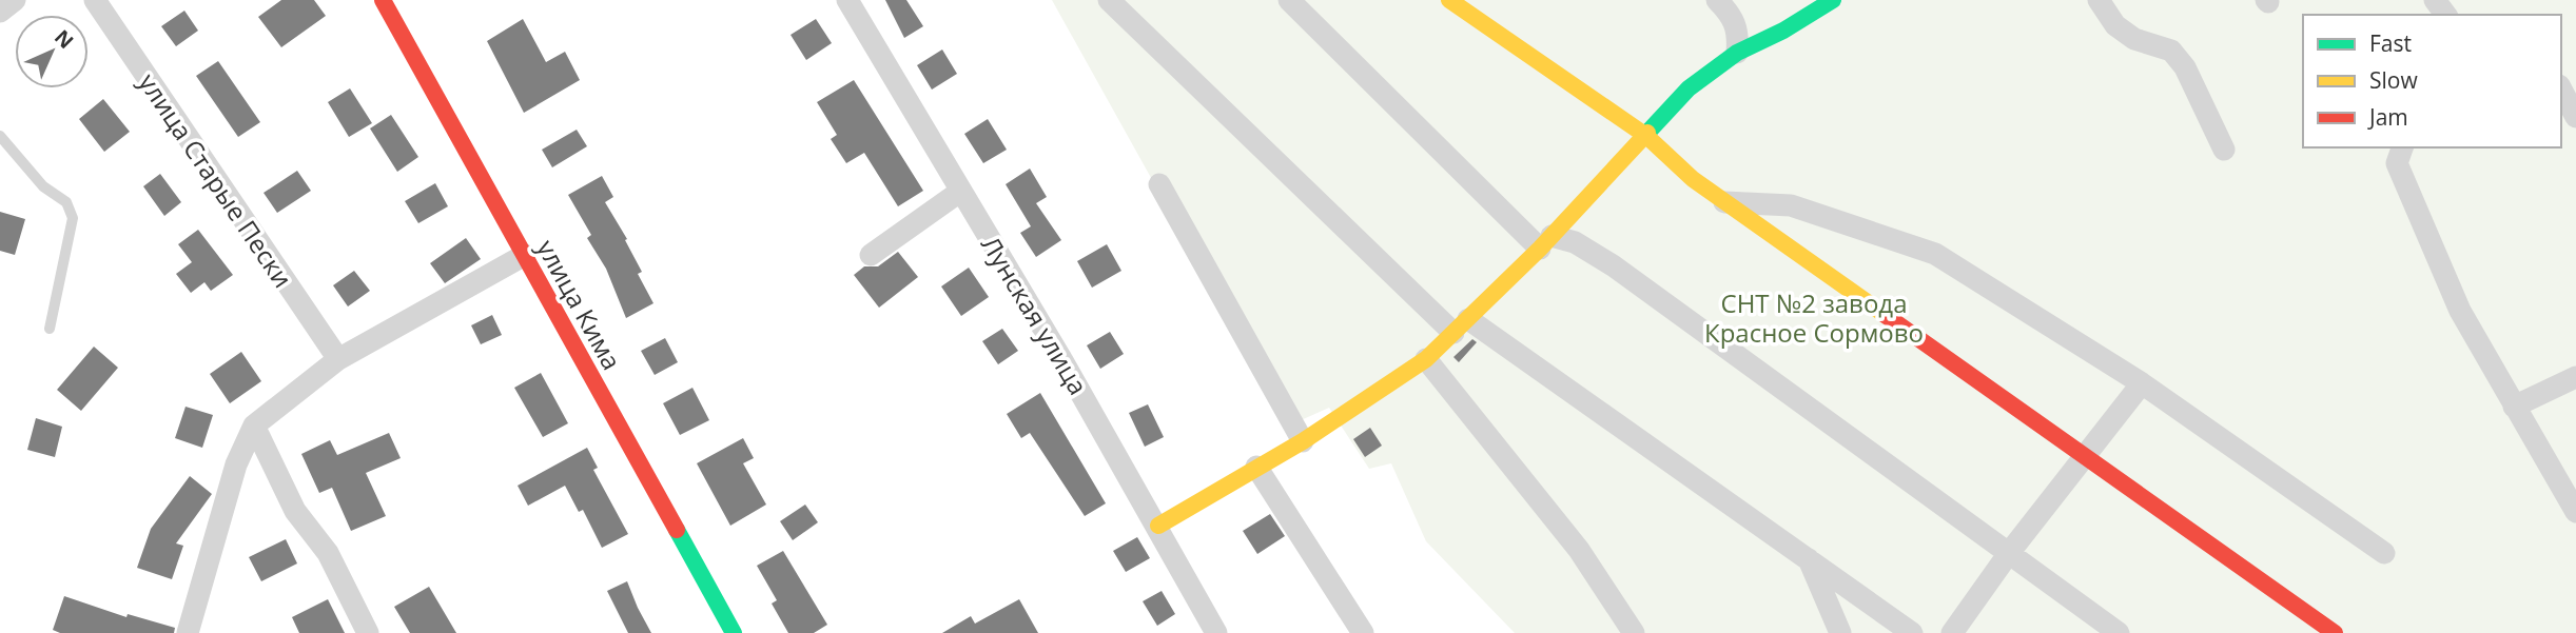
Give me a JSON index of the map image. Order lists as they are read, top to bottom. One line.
{"streets":{"street":["улица Старые Пески","улица Кима","Лунская улица"]},"parks":["СНТ №2 завода Красное Сормово"],"legend":["Fast","Slow","Jam"],"north":"top right"}
